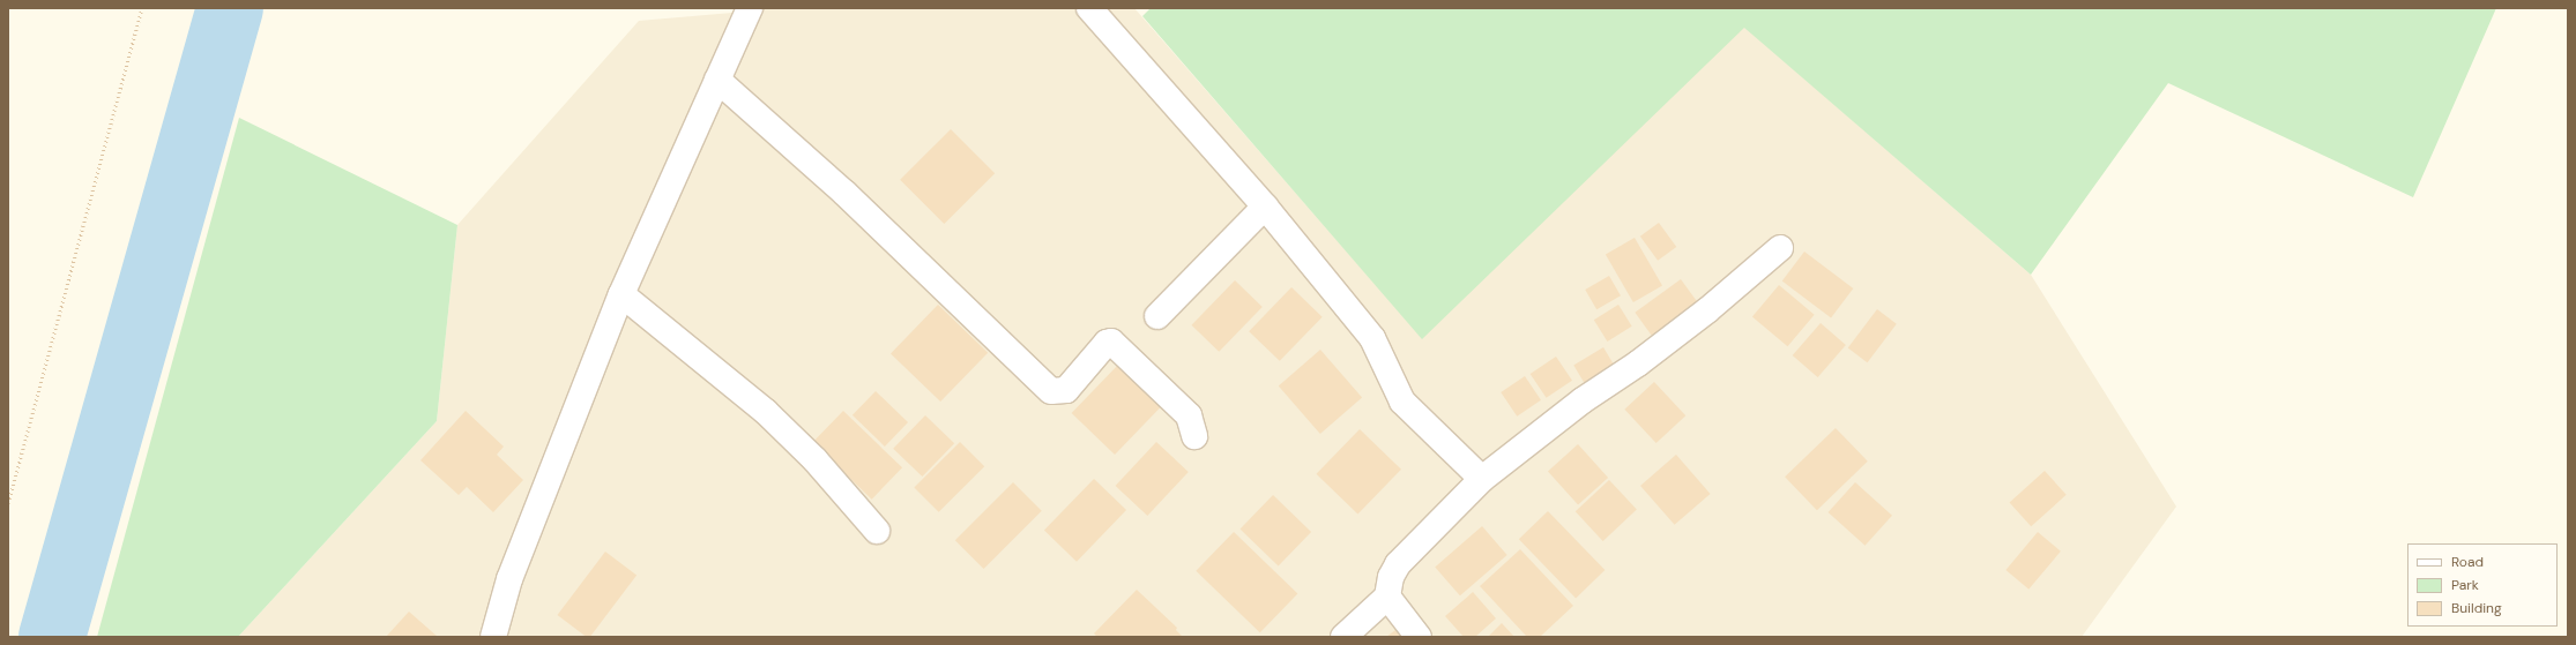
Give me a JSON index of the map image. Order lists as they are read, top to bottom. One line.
{"legend":["Road","Park","Building"]}
